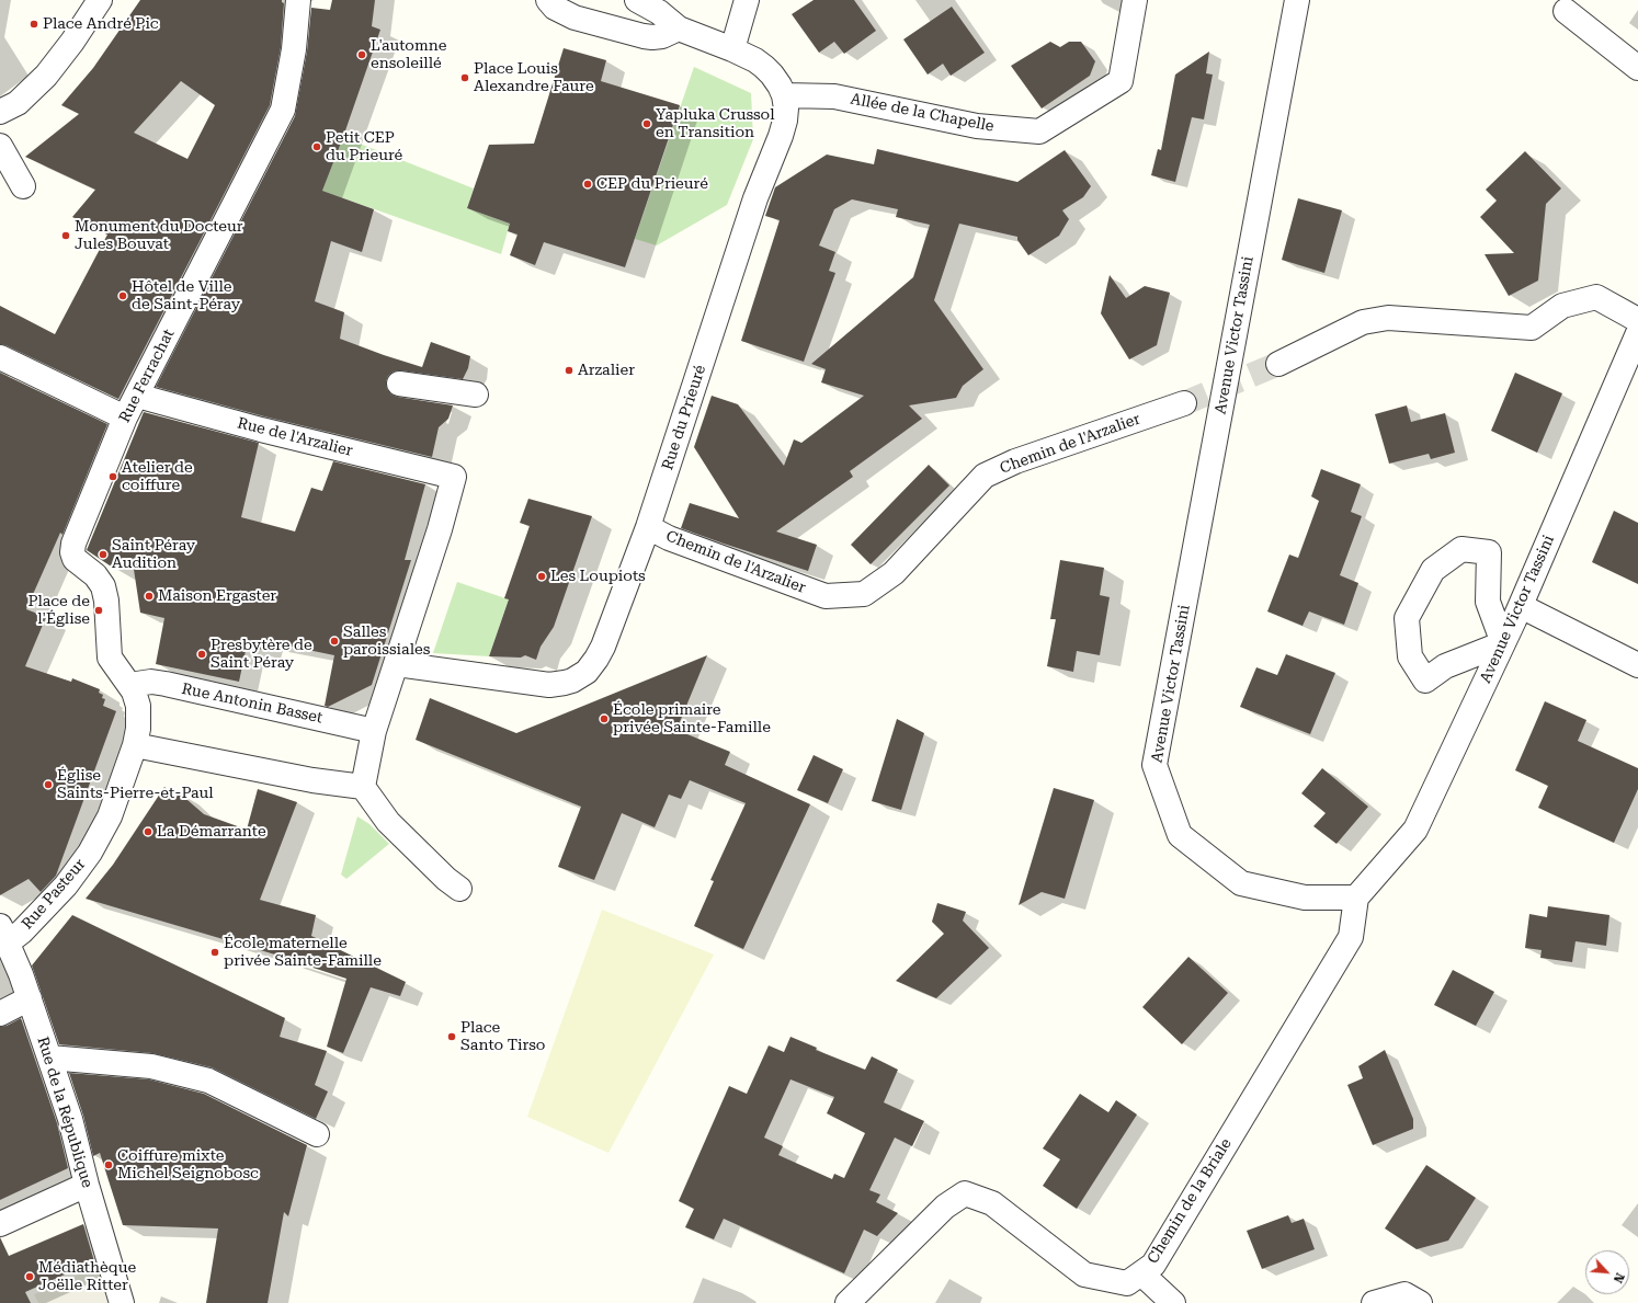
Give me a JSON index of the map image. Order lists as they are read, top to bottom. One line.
{"streets":{"street":["Allée de la Chapelle","Avenue Victor Tassini","Rue Ferrachat","Rue du Prieuré","Rue de l'Arzalier","Chemin de l'Arzalier","Rue Antonin Basset","Rue Pasteur","Rue de la République","Chemin de la Briale"]},"crossings":[["Allée de la Chapelle","Rue du Prieuré"],["Avenue Victor Tassini","Chemin de la Briale"],["Rue Ferrachat","Rue de l'Arzalier"],["Rue Ferrachat","Rue Antonin Basset"],["Rue du Prieuré","Rue de l'Arzalier"],["Rue du Prieuré","Chemin de l'Arzalier"],["Rue Pasteur","Rue de la République"]],"places":["Place André Pic","L'automne ensoleillé","Place Louis Alexandre Faure","Yapluka Crussol en Transition","Petit CEP du Prieuré","CEP du Prieuré","Monument du Docteur Jules Bouvat","Hôtel de Ville de Saint-Péray","Arzalier","Atelier de coiffure","Saint Péray Audition","Les Loupiots","Maison Ergaster","Place de l'Église","Salles paroissiales","Presbytère de Saint Péray","École primaire privée Sainte-Famille","Église Saints-Pierre-et-Paul","La Démarrante","École maternelle privée Sainte-Famille","Place Santo Tirso","Coiffure mixte Michel Seignobosc","Médiathèque Joëlle Ritter"],"north":"bottom right"}
